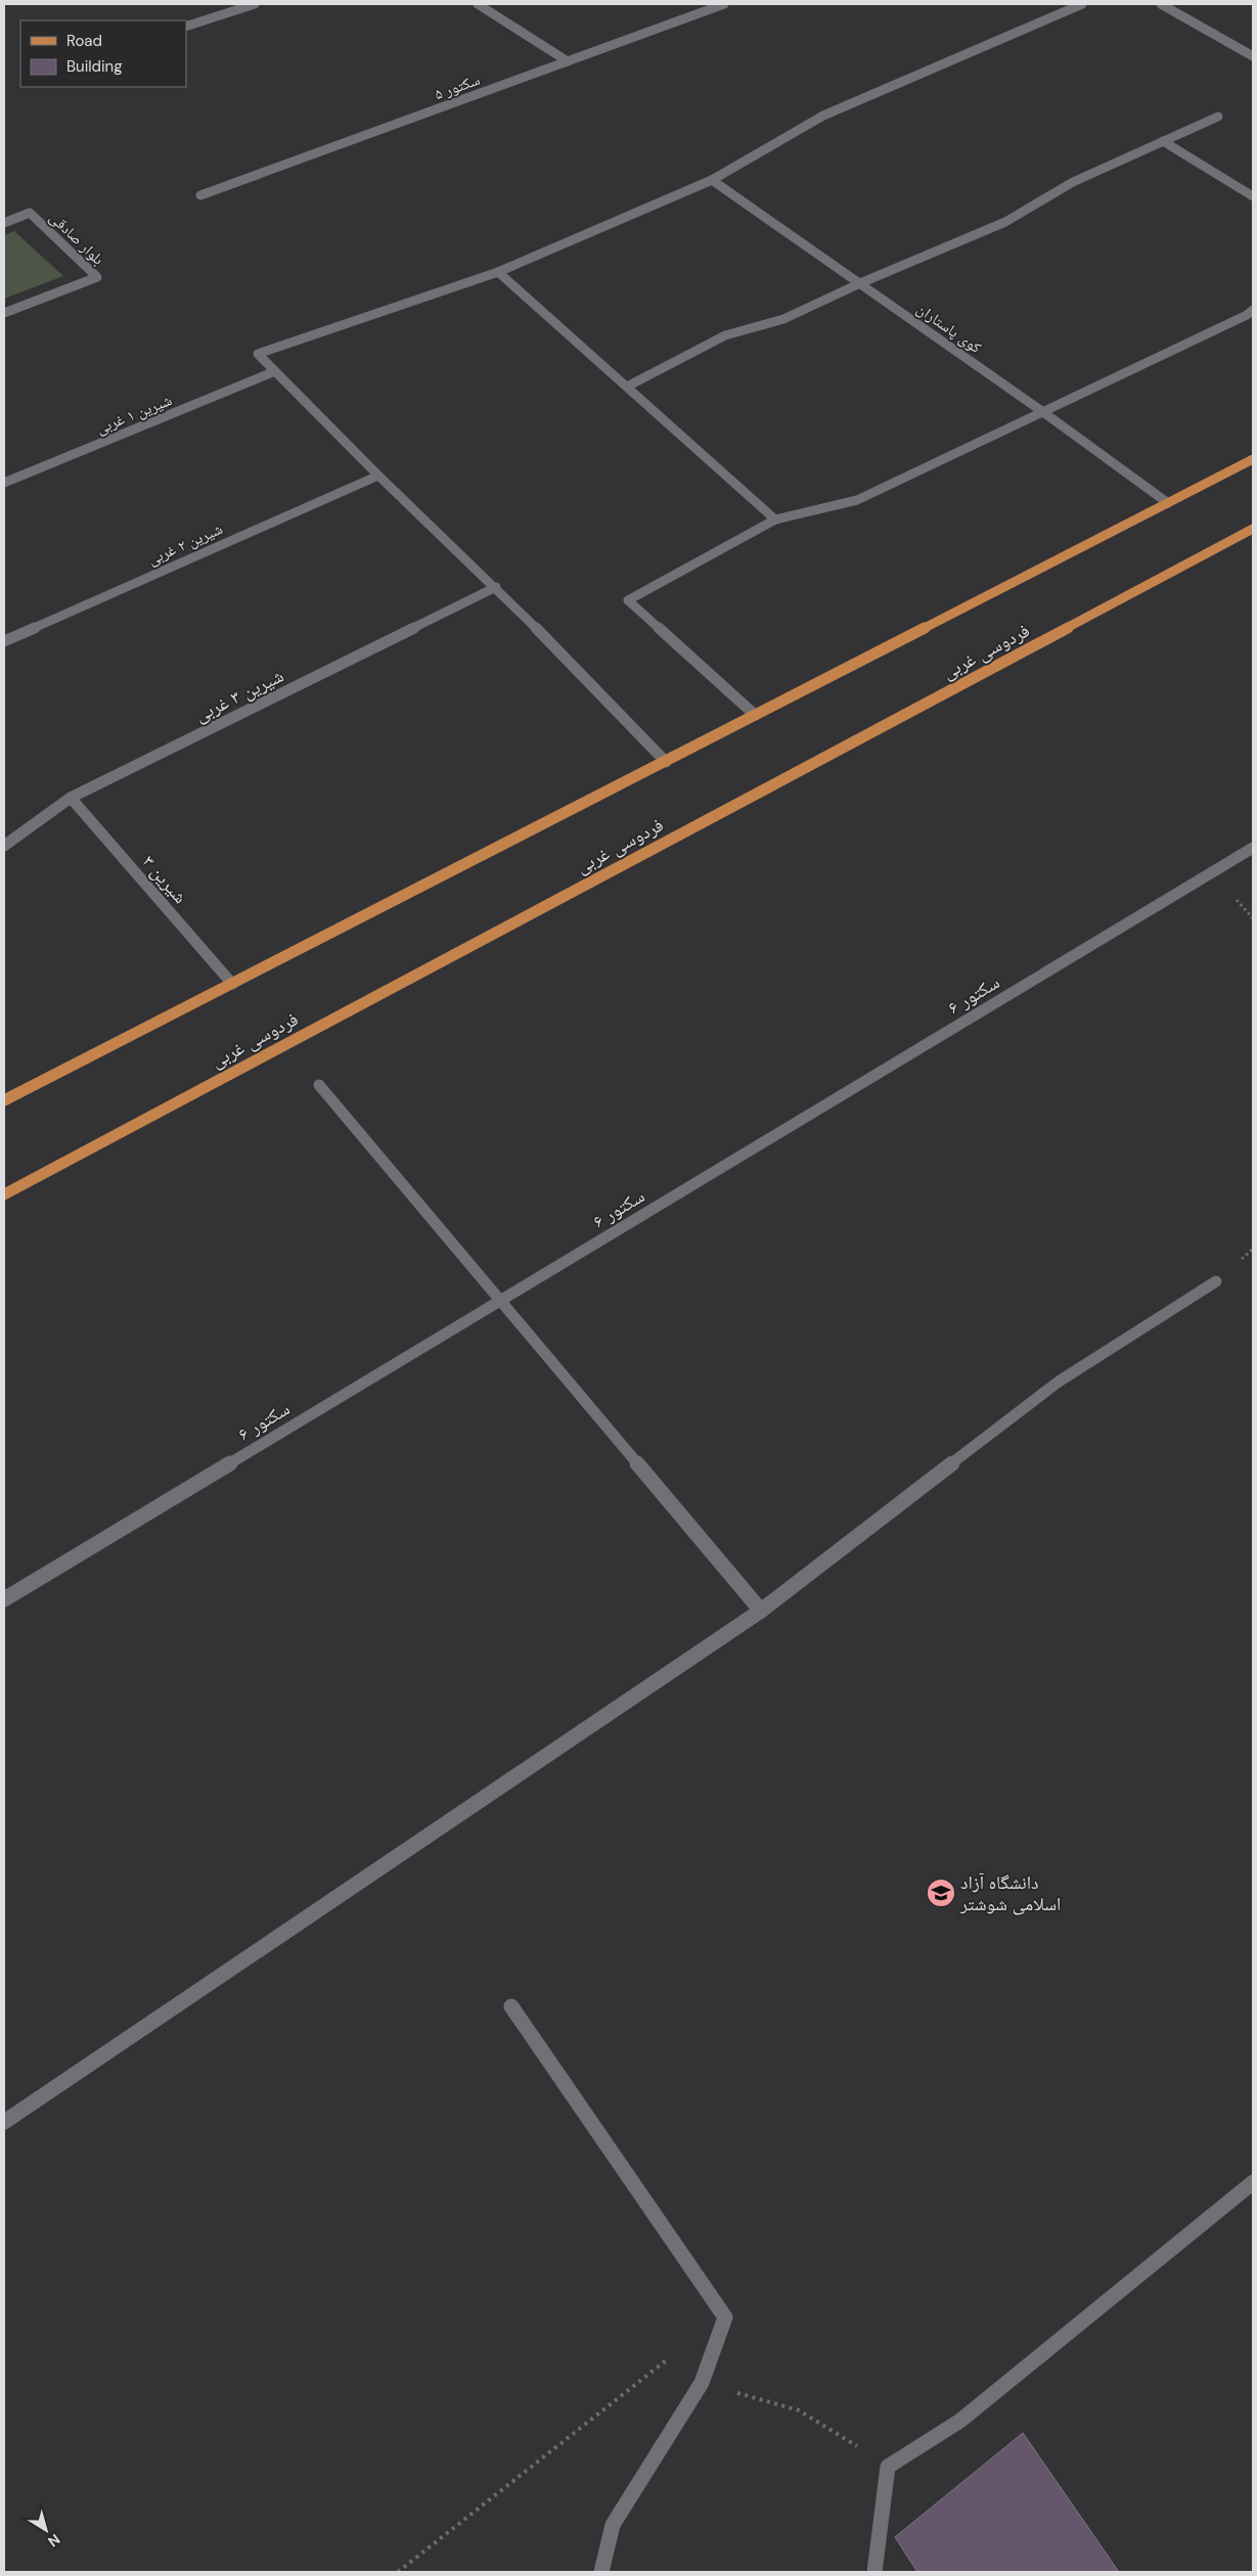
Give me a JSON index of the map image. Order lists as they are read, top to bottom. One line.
{"streets":{"main road":["فردوسی غربی"],"street":["سکتور ۵","بلوار صادقی","کوی پاستاران","شیرین ۱ غربی","شیرین ۲ غربی","شیرین ۳ غربی","شیرین ۳","سکتور ۶"]},"crossings":[["شیرین ۳ غربی","شیرین ۳"]],"places":{"school or university":["دانشگاه آزاد اسلامی شوشتر"]},"legend":["Road","Building"],"north":"bottom right"}
